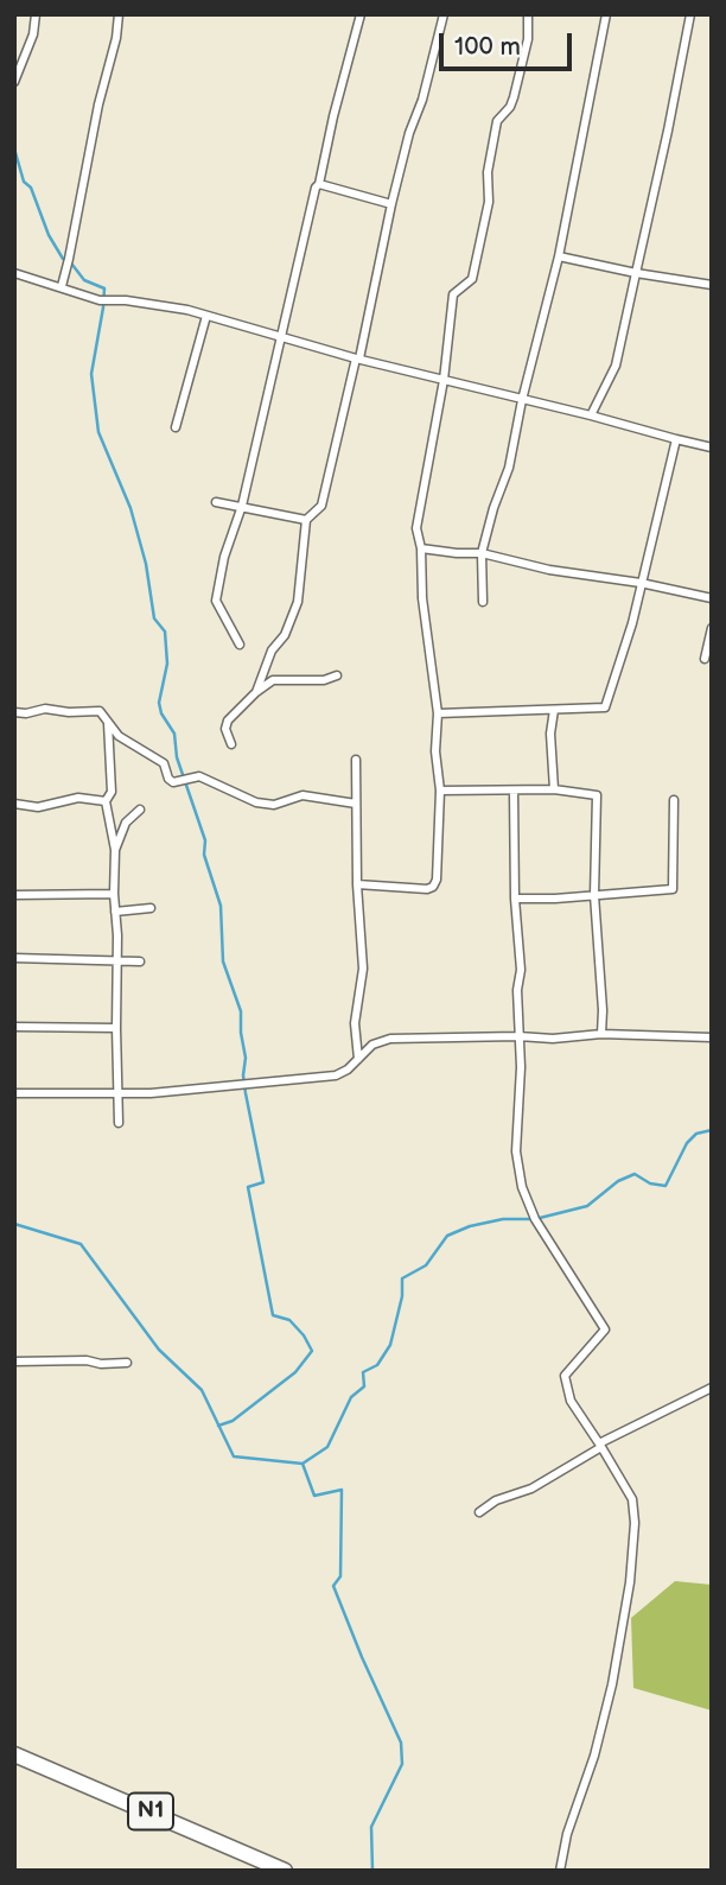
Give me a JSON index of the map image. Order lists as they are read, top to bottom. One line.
{"streets":{"highway":["N1"]},"scale_bar":"100 m"}
